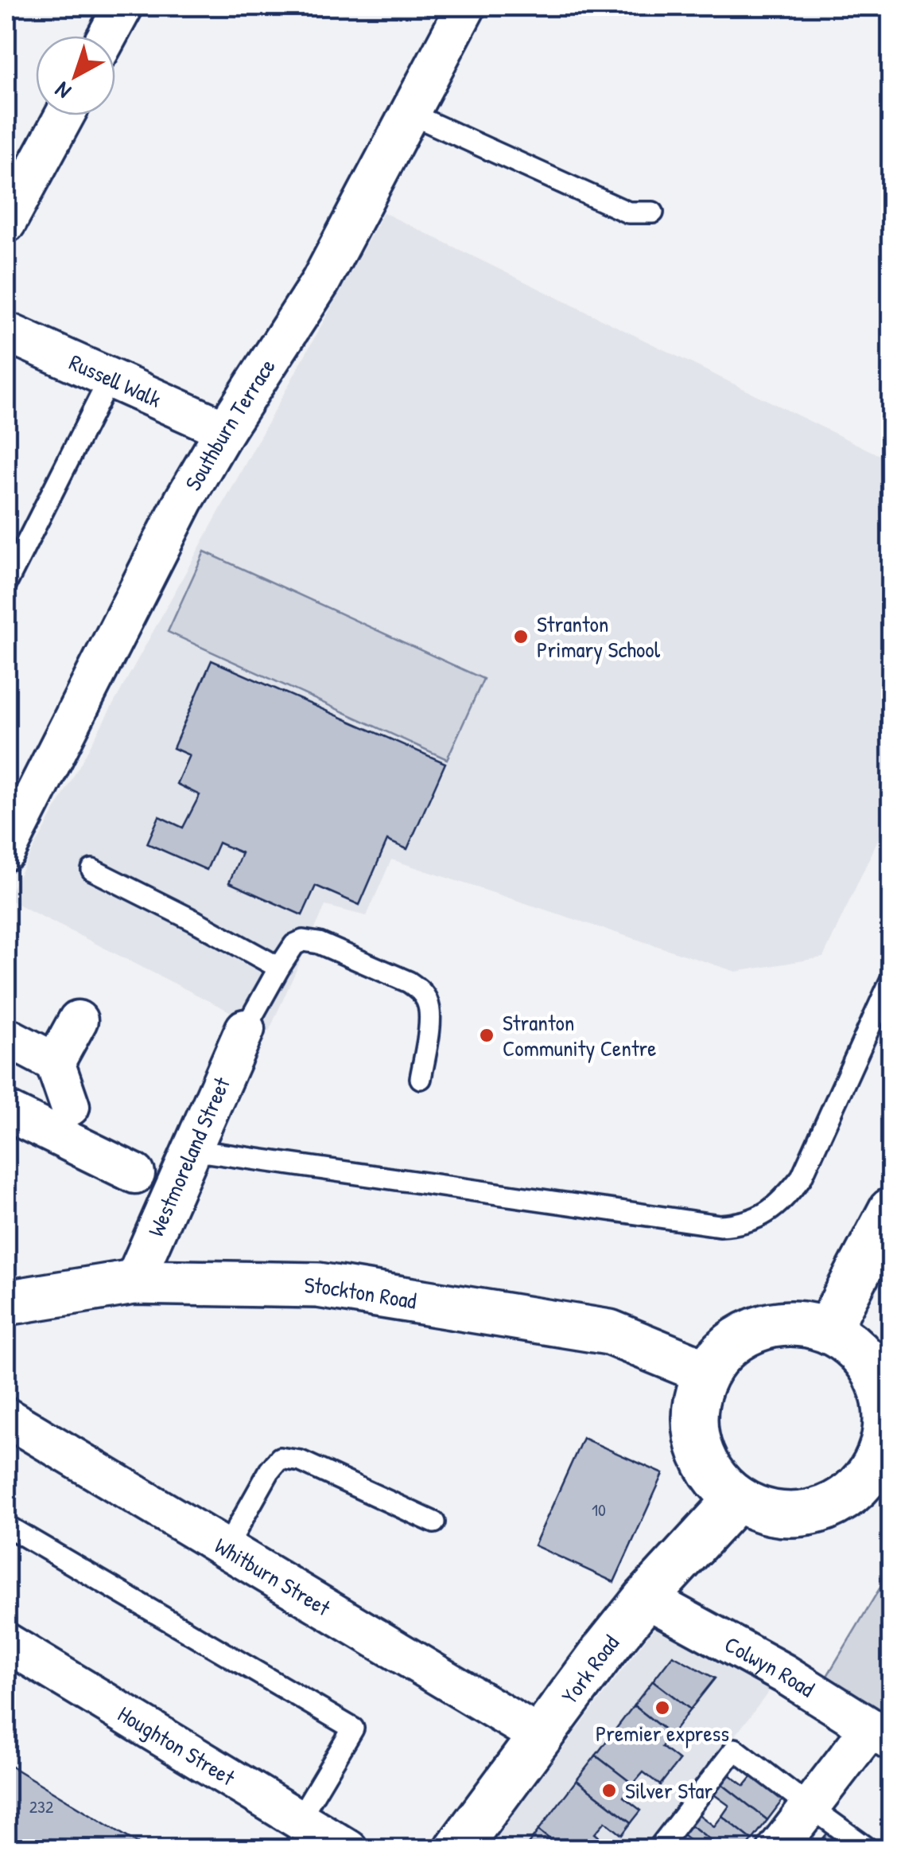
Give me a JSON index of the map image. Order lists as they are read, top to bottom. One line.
{"streets":{"main road":["Stockton Road","York Road"],"street":["Russell Walk","Southburn Terrace","Westmoreland Street","Whitburn Street","Colwyn Road","Houghton Street"]},"crossings":[["Russell Walk","Southburn Terrace"],["Westmoreland Street","Stockton Road"],["Stockton Road","York Road"],["Whitburn Street","York Road"],["Colwyn Road","York Road"]],"places":["Stranton Primary School","Stranton Community Centre","Premier express","Silver Star"],"house_numbers":["10","232"],"north":"bottom left"}
